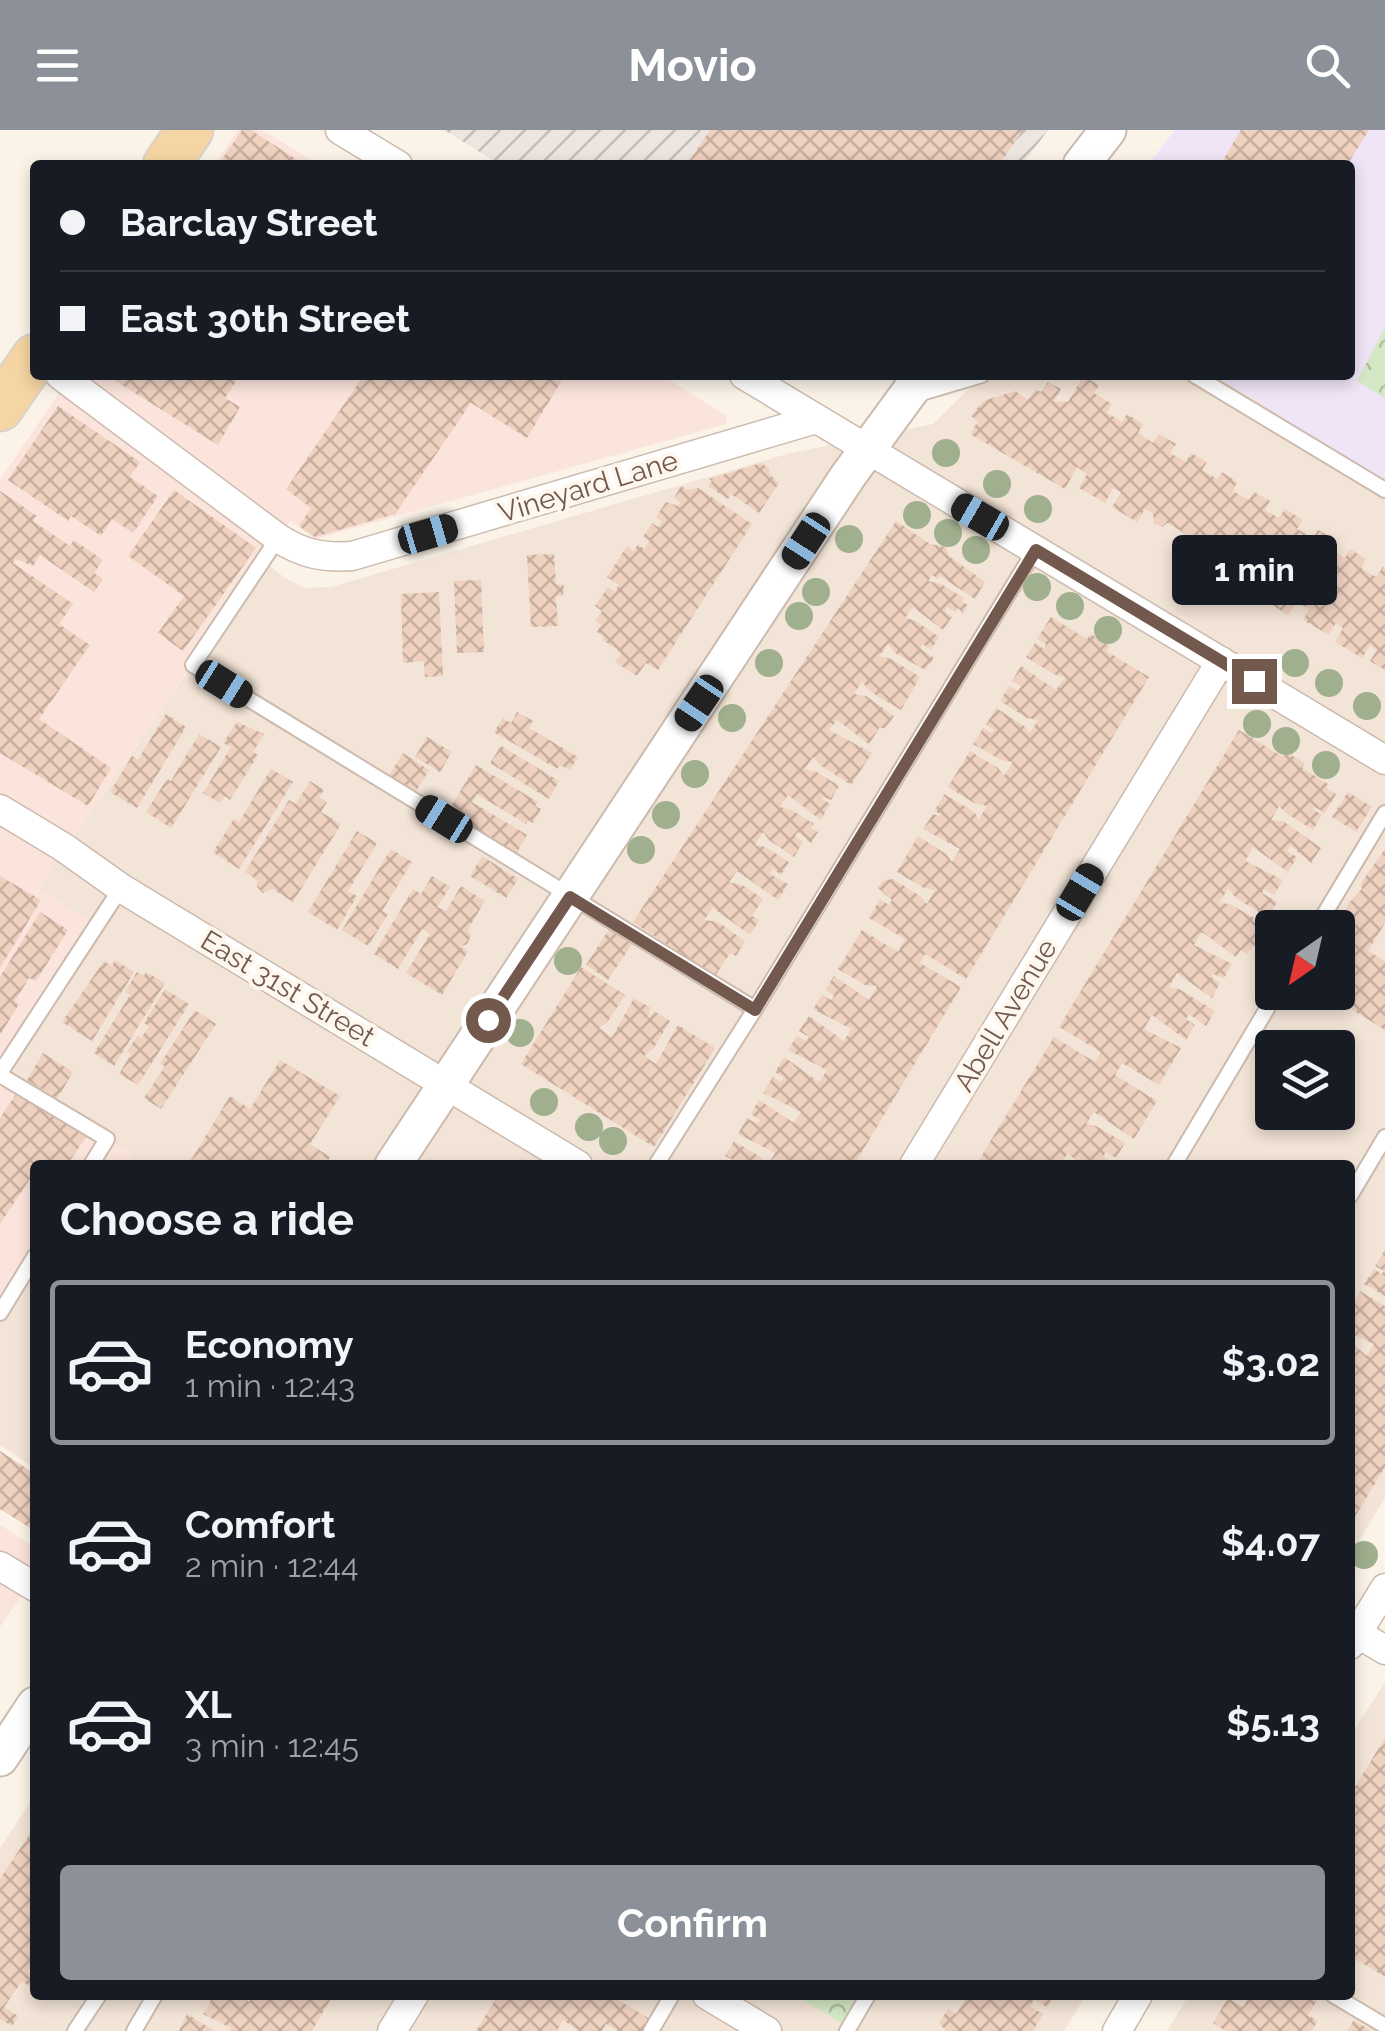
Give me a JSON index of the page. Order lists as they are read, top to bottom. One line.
{"streets":{"street":["Vineyard Lane","East 31st Street","Abell Avenue"]},"north":"bottom left","page":{"header":"Movio","banner":["Barclay Street","East 30th Street"],"bubble":"1 min","heading":"Choose a ride","list":[{"name":"Economy","note":"1 min · 12:43","value":"$3.02"},{"name":"Comfort","note":"2 min · 12:44","value":"$4.07"},{"name":"XL","note":"3 min · 12:45","value":"$5.13"}],"buttons":"Confirm"}}
